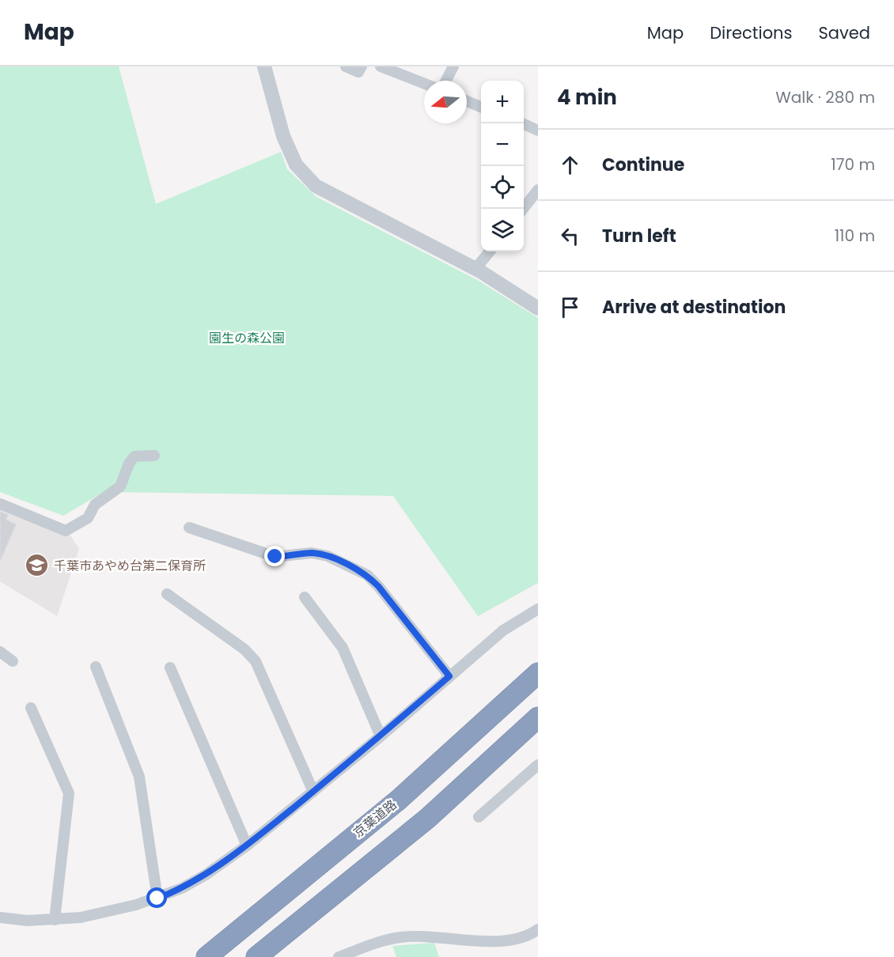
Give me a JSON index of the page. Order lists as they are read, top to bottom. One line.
{"streets":{"highway":["京葉道路"]},"parks":["園生の森公園"],"places":{"school or university":["千葉市あやめ台第二保育所"]},"north":"left","page":{"header":"Map","nav":["Map","Directions","Saved"],"heading":["4 min","Walk · 280 m"],"map_buttons":["+","−"],"list":[["Continue","170 m"],["Turn left","110 m"],"Arrive at destination"]}}
